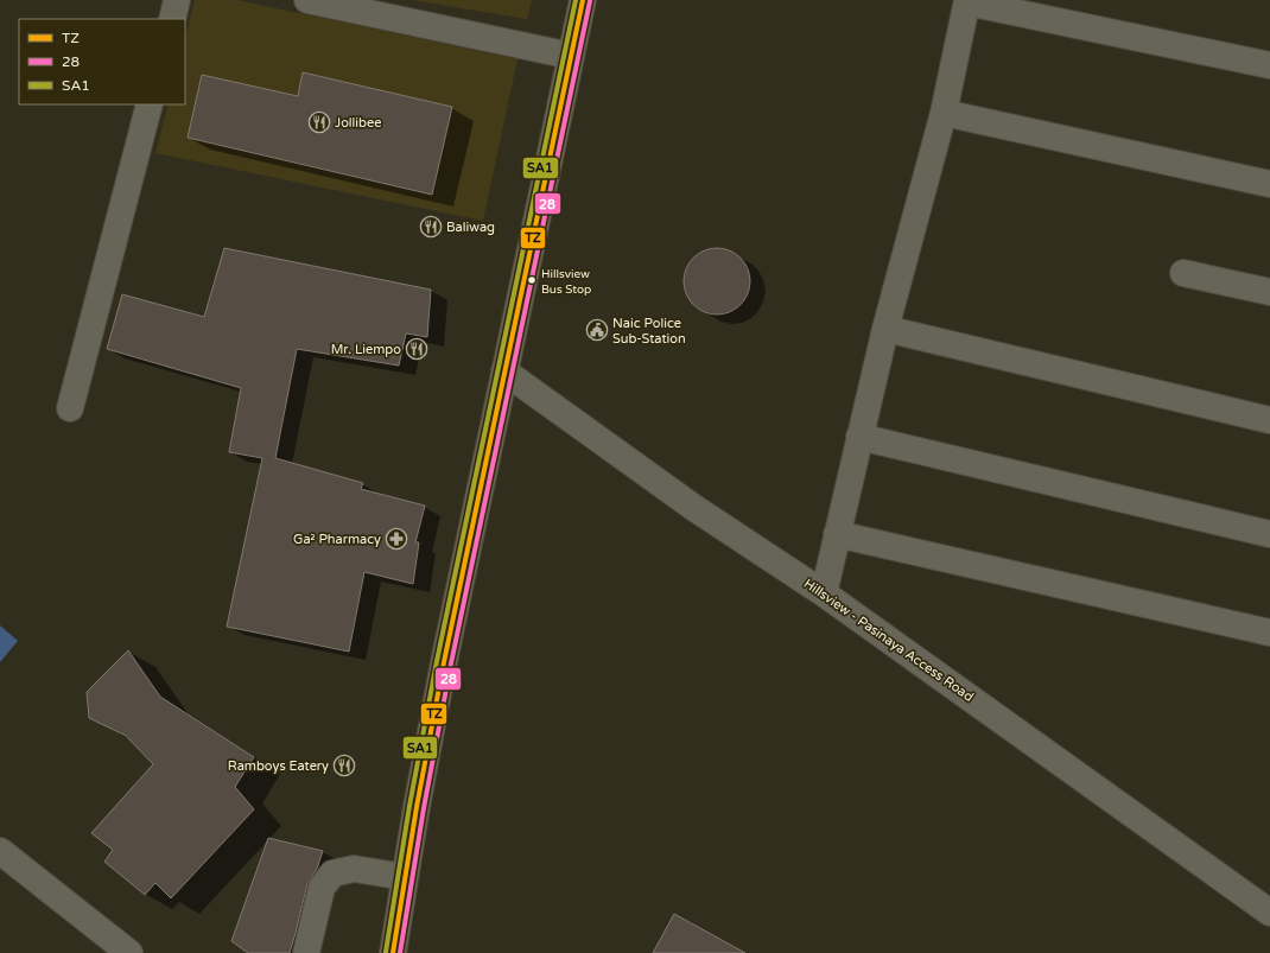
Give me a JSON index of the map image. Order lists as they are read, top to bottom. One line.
{"streets":{"street":["Hillsview - Pasinaya Access Road"]},"places":{"restaurant":["Jollibee","Baliwag","Mr. Liempo","Ramboys Eatery"],"other":["Hillsview Bus Stop"],"public building":["Naic Police Sub-Station"],"pharmacy":["Ga² Pharmacy"]},"lines":["transit line TZ","transit line SA1","transit line 28"],"legend":["TZ","28","SA1"]}
